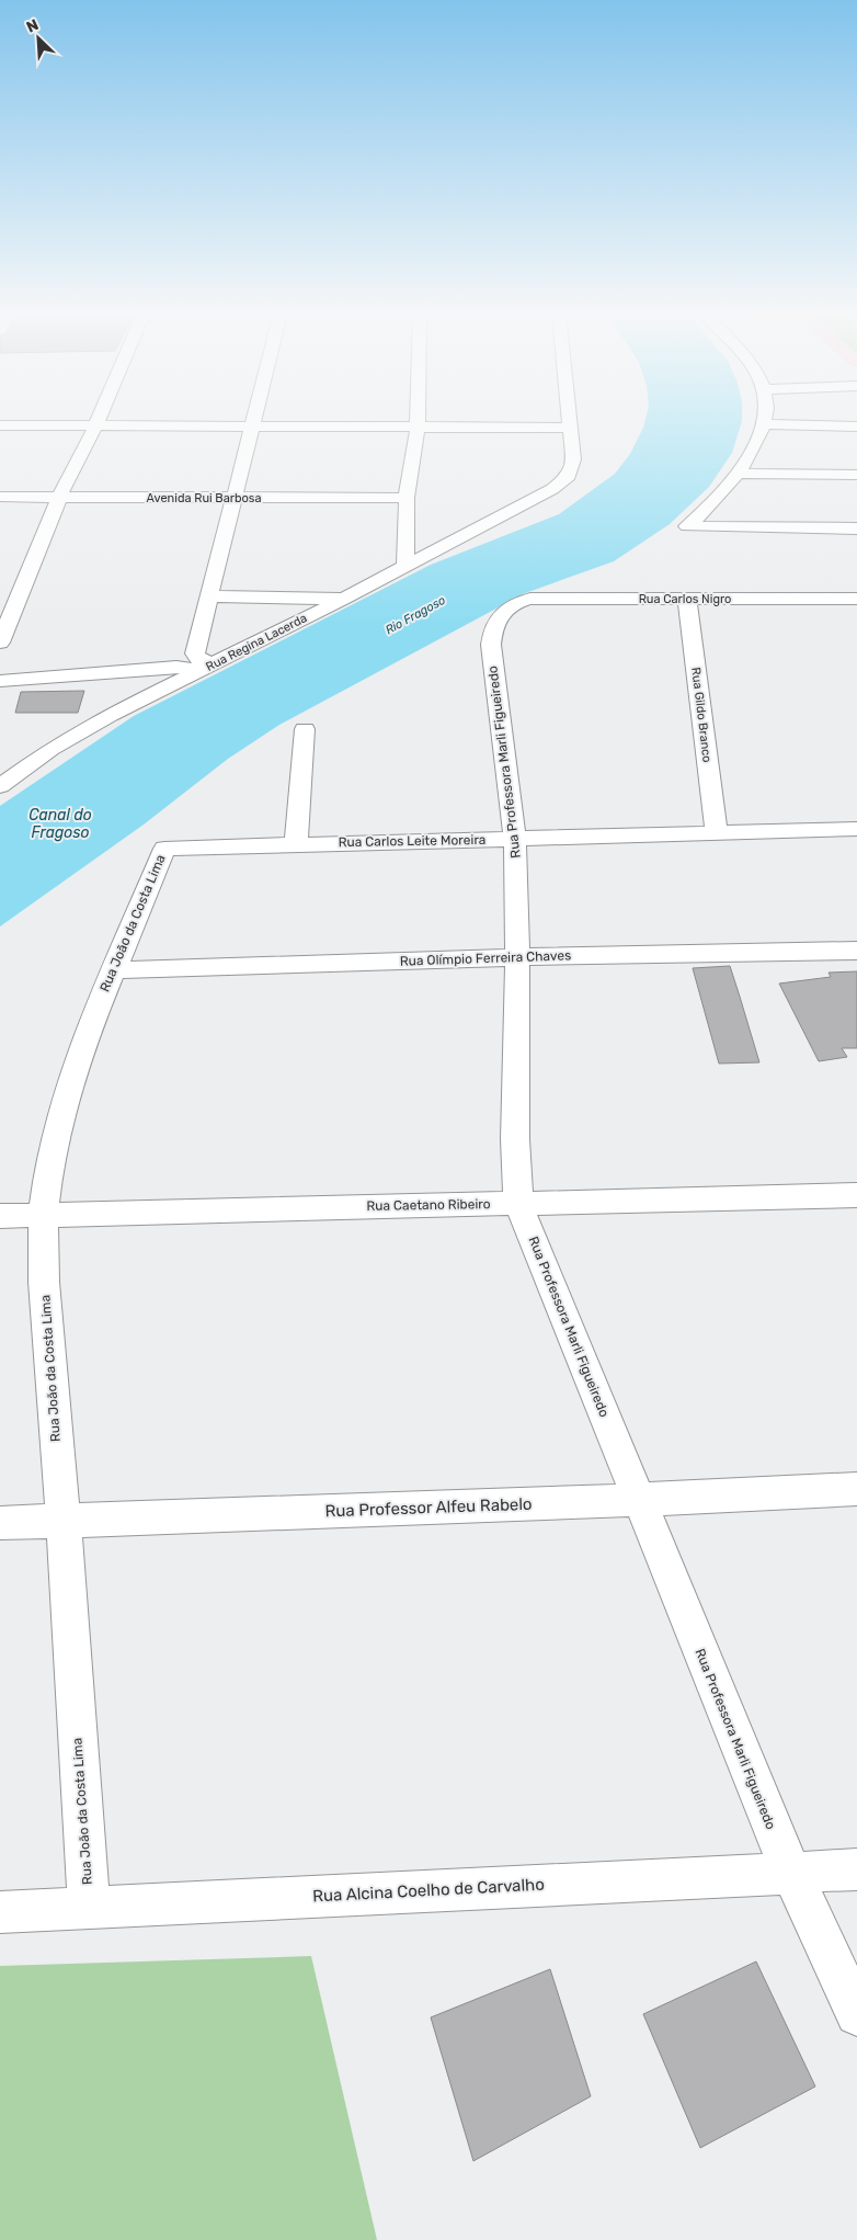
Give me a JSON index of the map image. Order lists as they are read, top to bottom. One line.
{"streets":{"street":["Avenida Rui Barbosa","Rua Carlos Nigro","Rua Regina Lacerda","Rua Gildo Branco","Rua Professora Marli Figueiredo","Rua Carlos Leite Moreira","Rua João da Costa Lima","Rua Olímpio Ferreira Chaves","Rua Caetano Ribeiro","Rua Professor Alfeu Rabelo","Rua Alcina Coelho de Carvalho"]},"crossings":[["Rua Carlos Nigro","Rua Gildo Branco"],["Rua Carlos Nigro","Rua Professora Marli Figueiredo"],["Rua Gildo Branco","Rua Carlos Leite Moreira"],["Rua Professora Marli Figueiredo","Rua Carlos Leite Moreira"],["Rua Professora Marli Figueiredo","Rua Olímpio Ferreira Chaves"],["Rua Professora Marli Figueiredo","Rua Caetano Ribeiro"],["Rua Professora Marli Figueiredo","Rua Professor Alfeu Rabelo"],["Rua Professora Marli Figueiredo","Rua Alcina Coelho de Carvalho"],["Rua Carlos Leite Moreira","Rua João da Costa Lima"],["Rua João da Costa Lima","Rua Olímpio Ferreira Chaves"],["Rua João da Costa Lima","Rua Caetano Ribeiro"],["Rua João da Costa Lima","Rua Professor Alfeu Rabelo"],["Rua João da Costa Lima","Rua Alcina Coelho de Carvalho"]],"water":["Rio Fragoso","Canal do Fragoso"],"north":"top left"}
